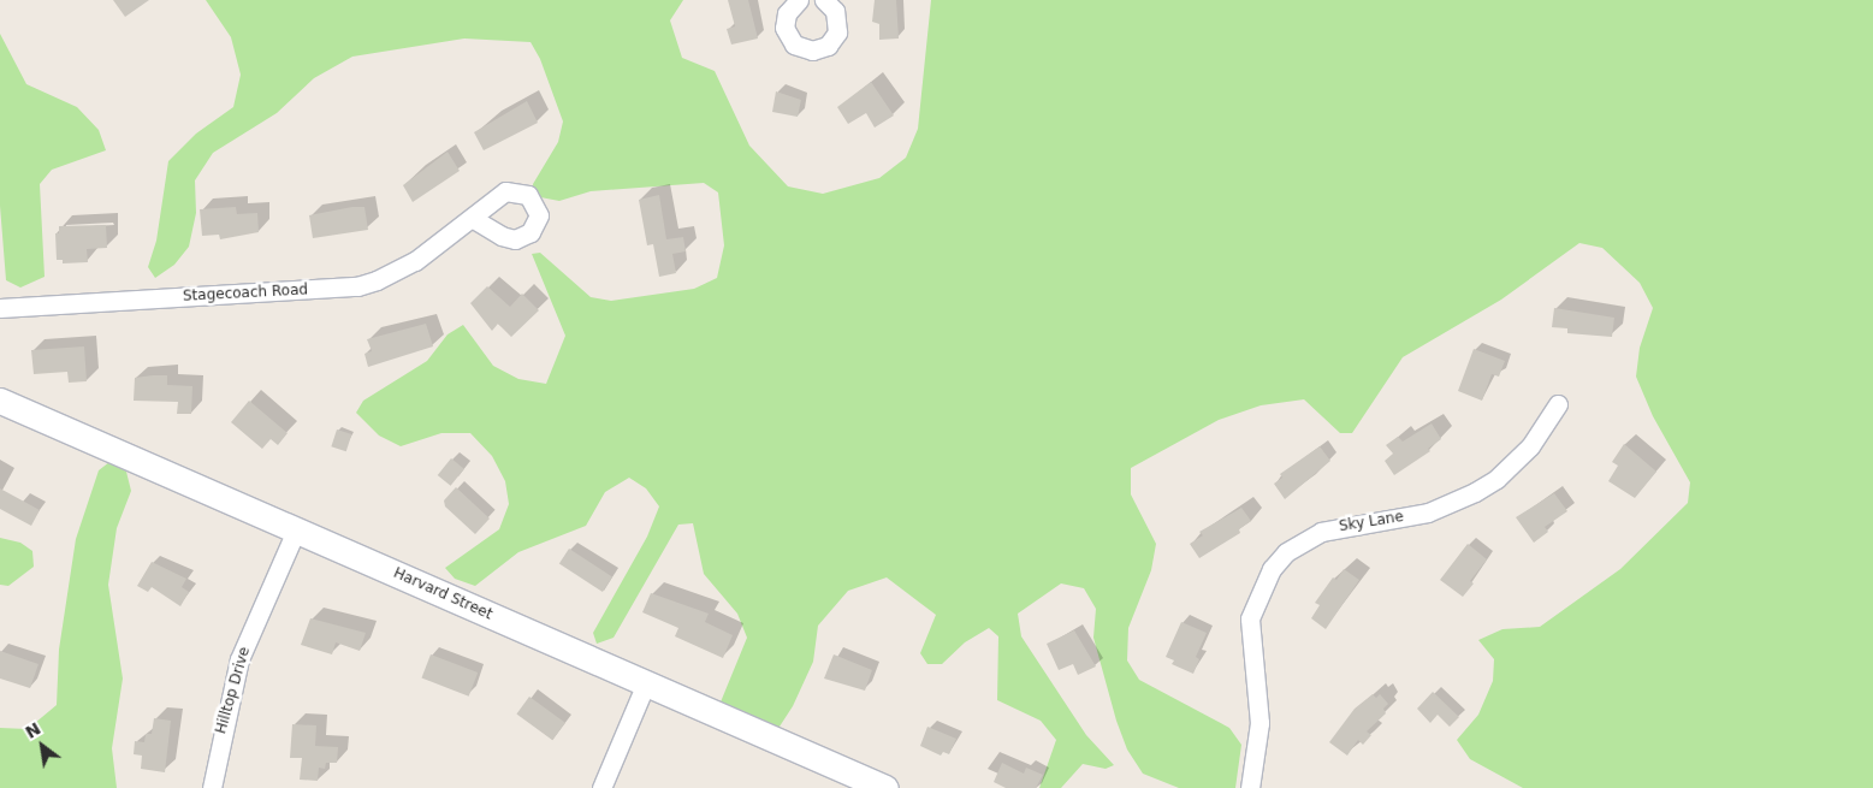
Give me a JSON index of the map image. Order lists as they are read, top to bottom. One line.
{"streets":{"main road":["Harvard Street"],"street":["Stagecoach Road","Sky Lane","Hilltop Drive"]},"crossings":[["Harvard Street","Hilltop Drive"]],"north":"top left"}
